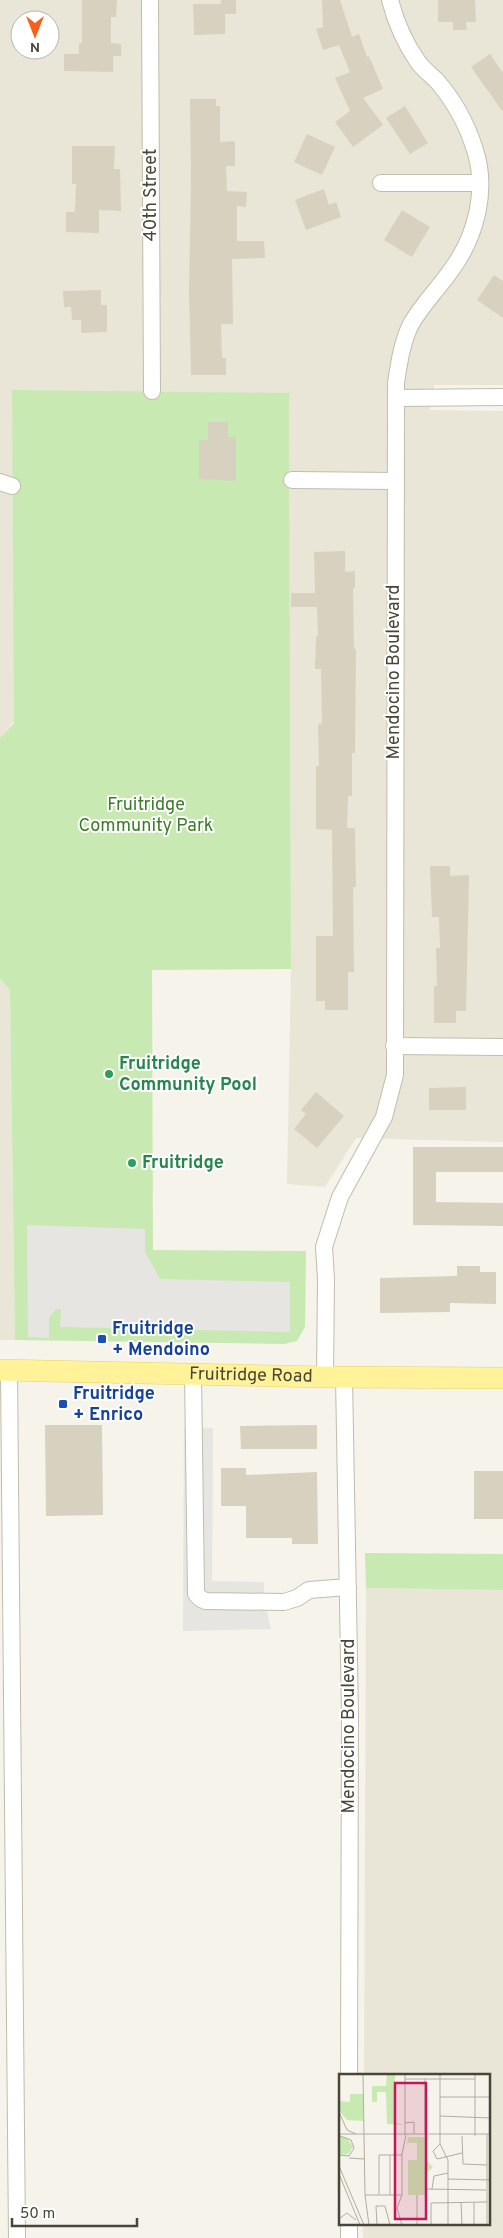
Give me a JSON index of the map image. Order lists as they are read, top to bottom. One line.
{"streets":{"main road":["Fruitridge Road"],"street":["40th Street","Mendocino Boulevard"]},"crossings":[["Mendocino Boulevard","Fruitridge Road"]],"parks":["Fruitridge Community Park"],"places":{"other":["Fruitridge Community Pool","Fruitridge"],"transit":["Fruitridge + Mendoino","Fruitridge + Enrico"]},"scale_bar":"50 m","north":"bottom"}
